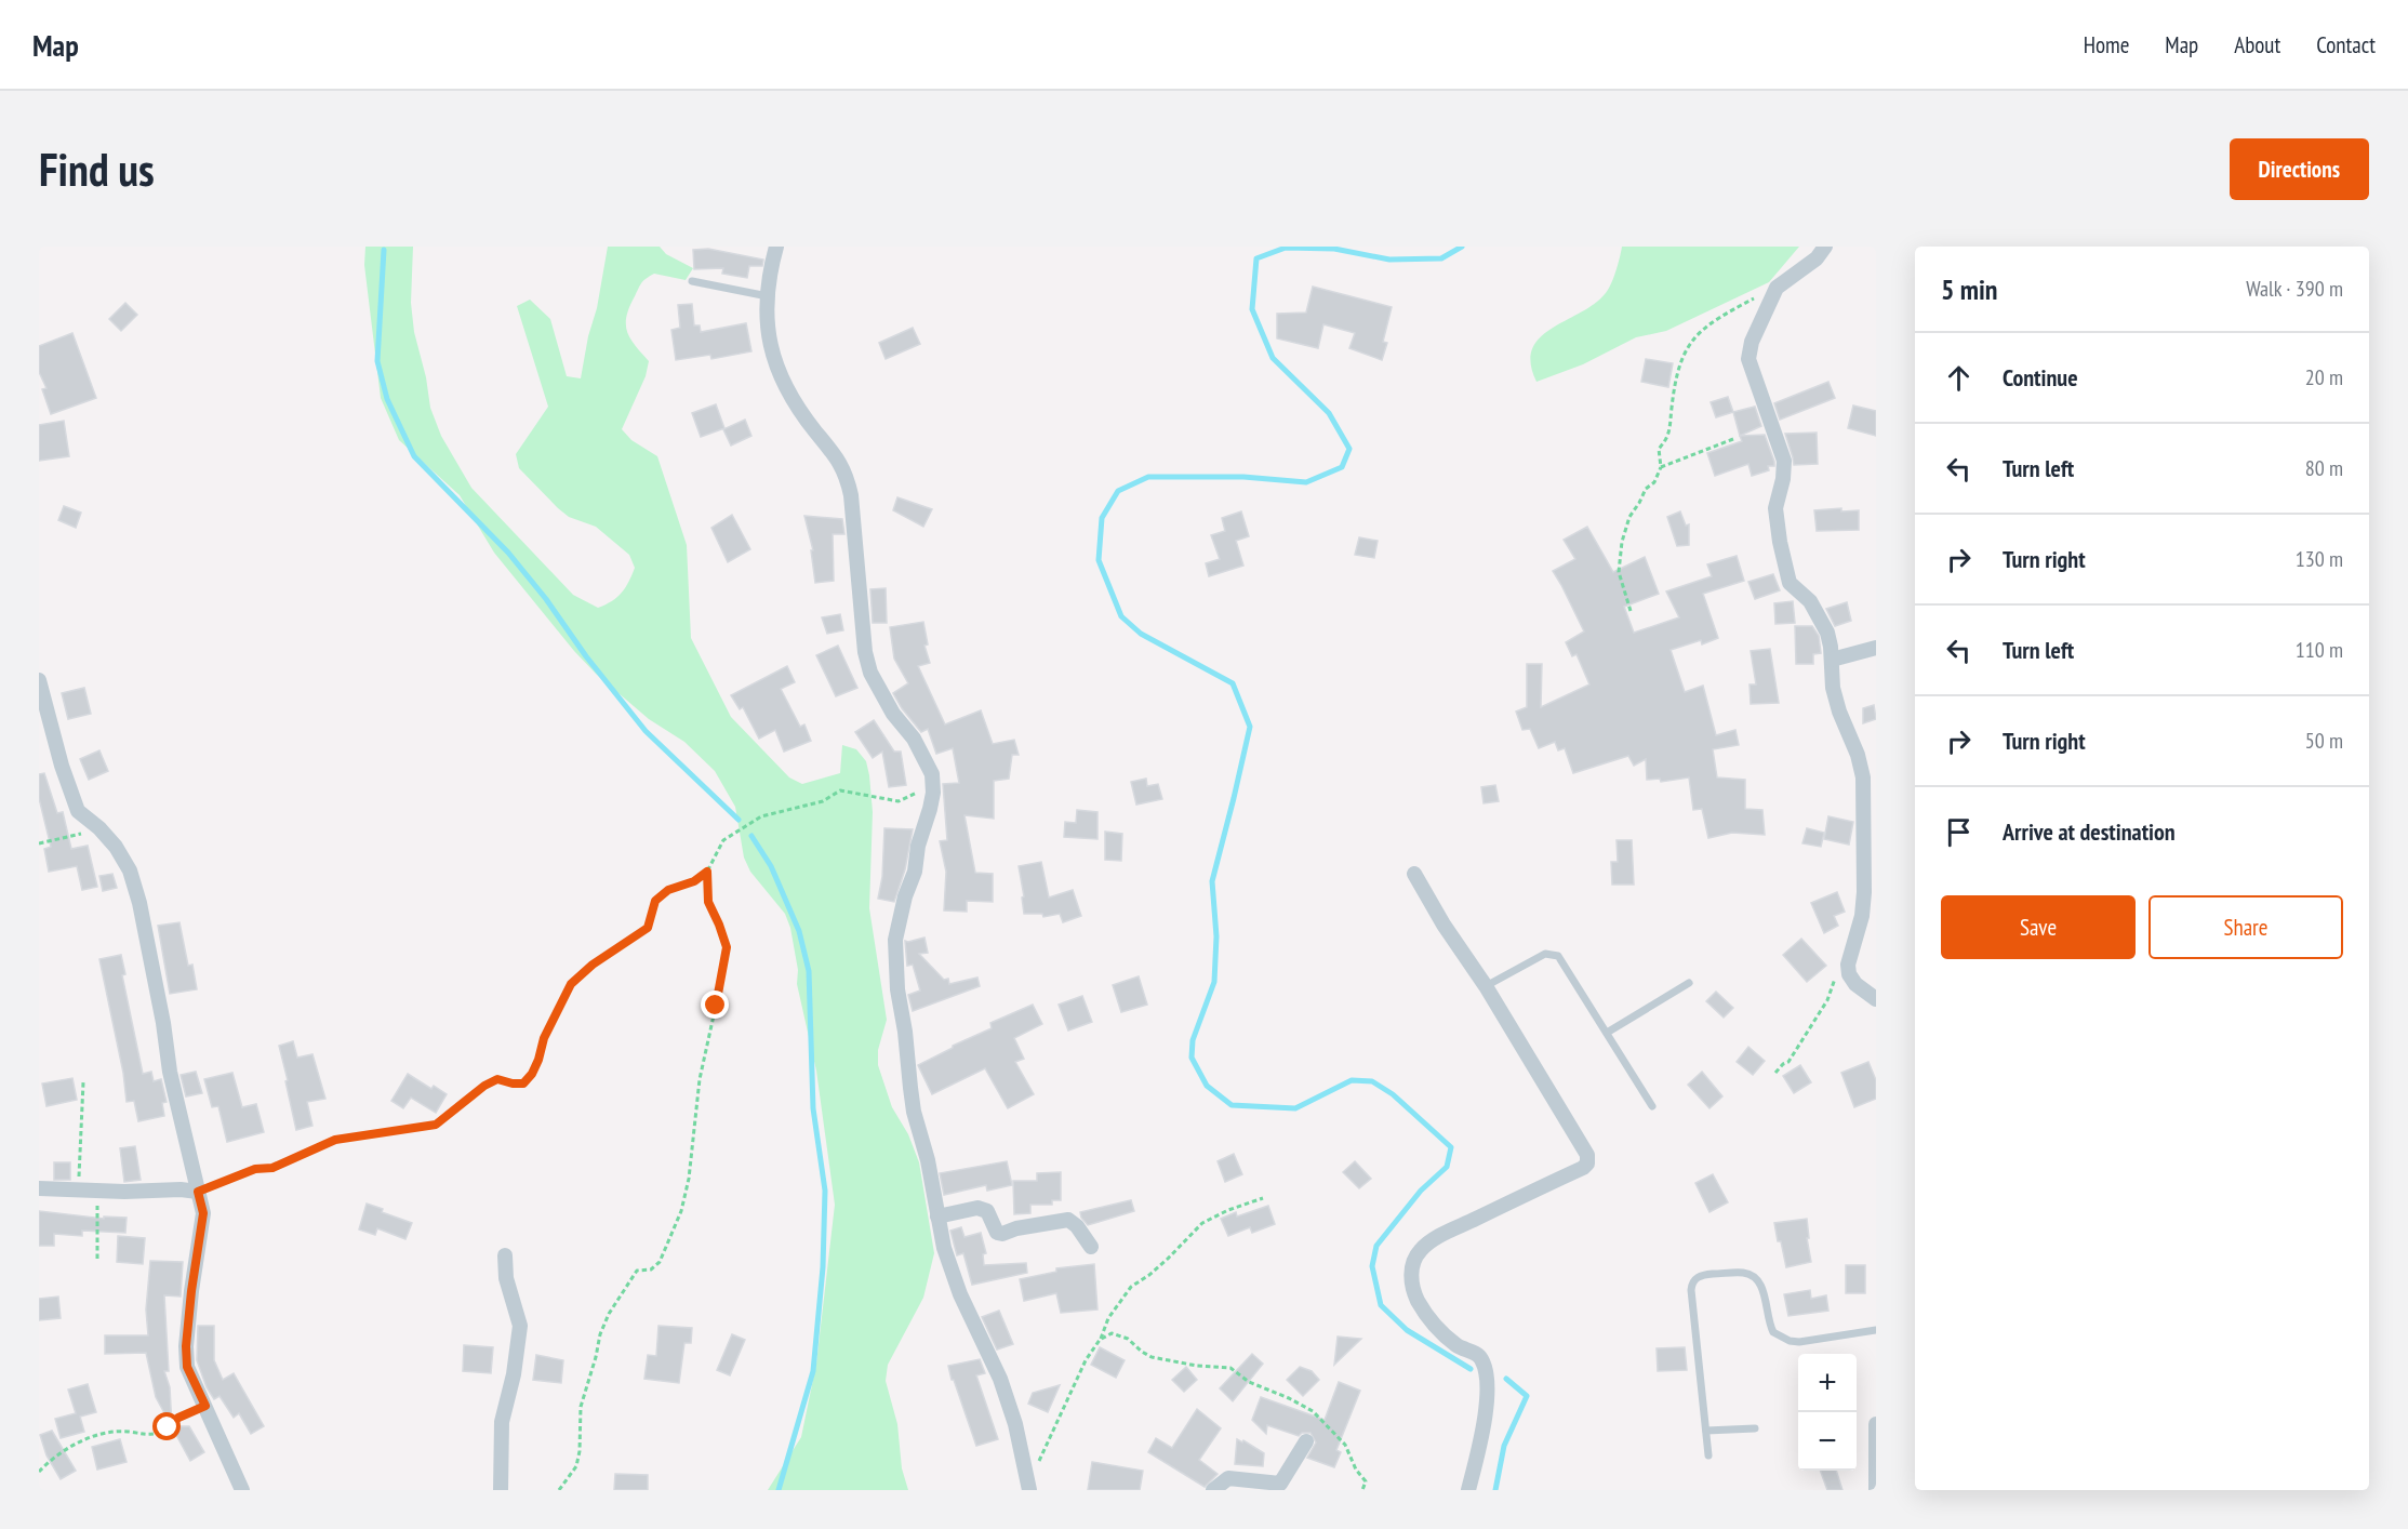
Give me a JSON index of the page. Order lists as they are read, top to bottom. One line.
{"page":{"header":"Map","nav":["Home","Map","About","Contact"],"buttons":["Directions",["Save","Share"]],"title":"Find us","heading":["5 min","Walk · 390 m"],"list":[["Continue","20 m"],["Turn left","80 m"],["Turn right","130 m"],["Turn left","110 m"],["Turn right","50 m"],"Arrive at destination"],"map_buttons":["+","−"]}}
